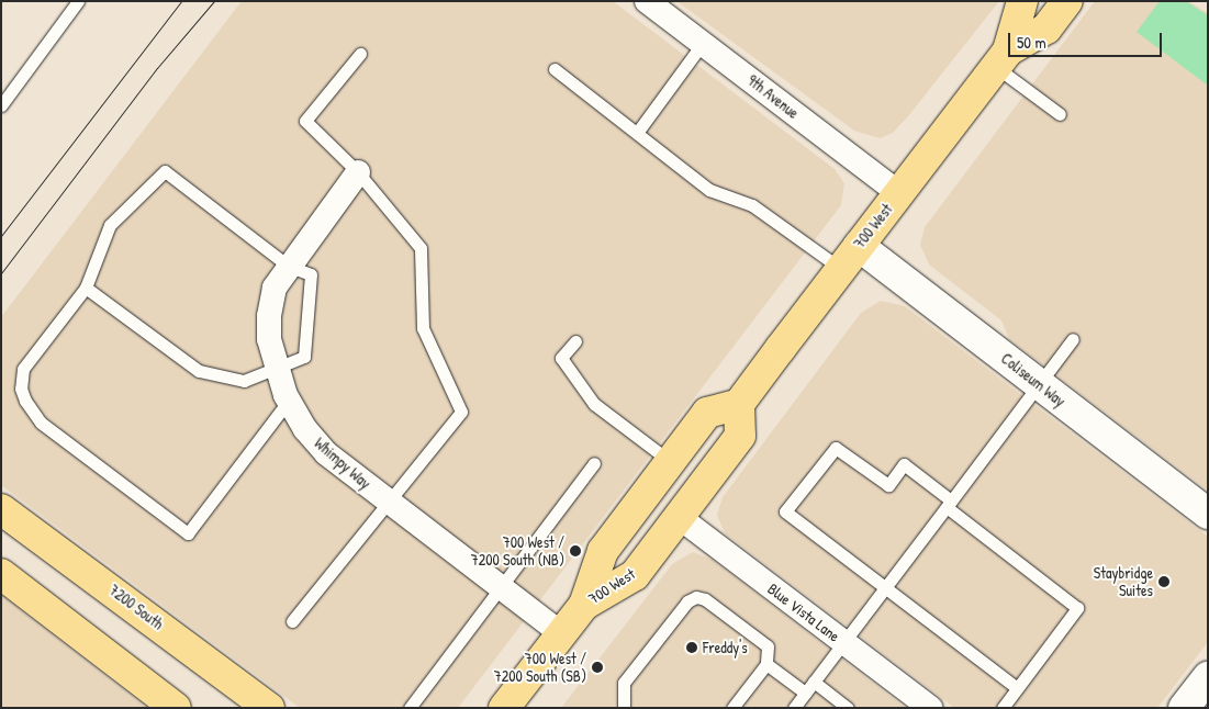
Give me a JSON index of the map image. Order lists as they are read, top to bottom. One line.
{"streets":{"main road":["700 West","7200 South"],"street":["9th Avenue","Coliseum Way","Whimpy Way","Blue Vista Lane"]},"crossings":[["9th Avenue","700 West"],["700 West","Coliseum Way"],["700 West","Whimpy Way"],["700 West","Blue Vista Lane"]],"places":["700 West / 7200 South (NB)","Staybridge Suites","Freddy's","700 West / 7200 South (SB)"],"scale_bar":"50 m"}
